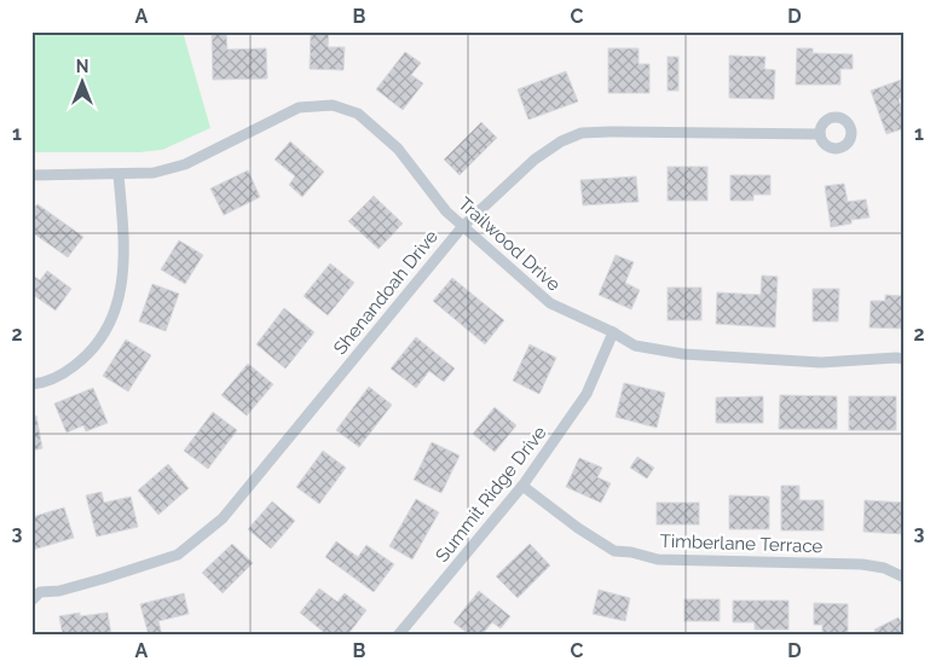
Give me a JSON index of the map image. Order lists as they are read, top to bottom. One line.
{"streets":{"street":["Trailwood Drive","Shenandoah Drive","Summit Ridge Drive","Timberlane Terrace"]},"crossings":[["Trailwood Drive","Shenandoah Drive"],["Trailwood Drive","Summit Ridge Drive"],["Summit Ridge Drive","Timberlane Terrace"]],"north":"top","grid":{"columns":["A","B","C","D"],"rows":["1","2","3"]}}
